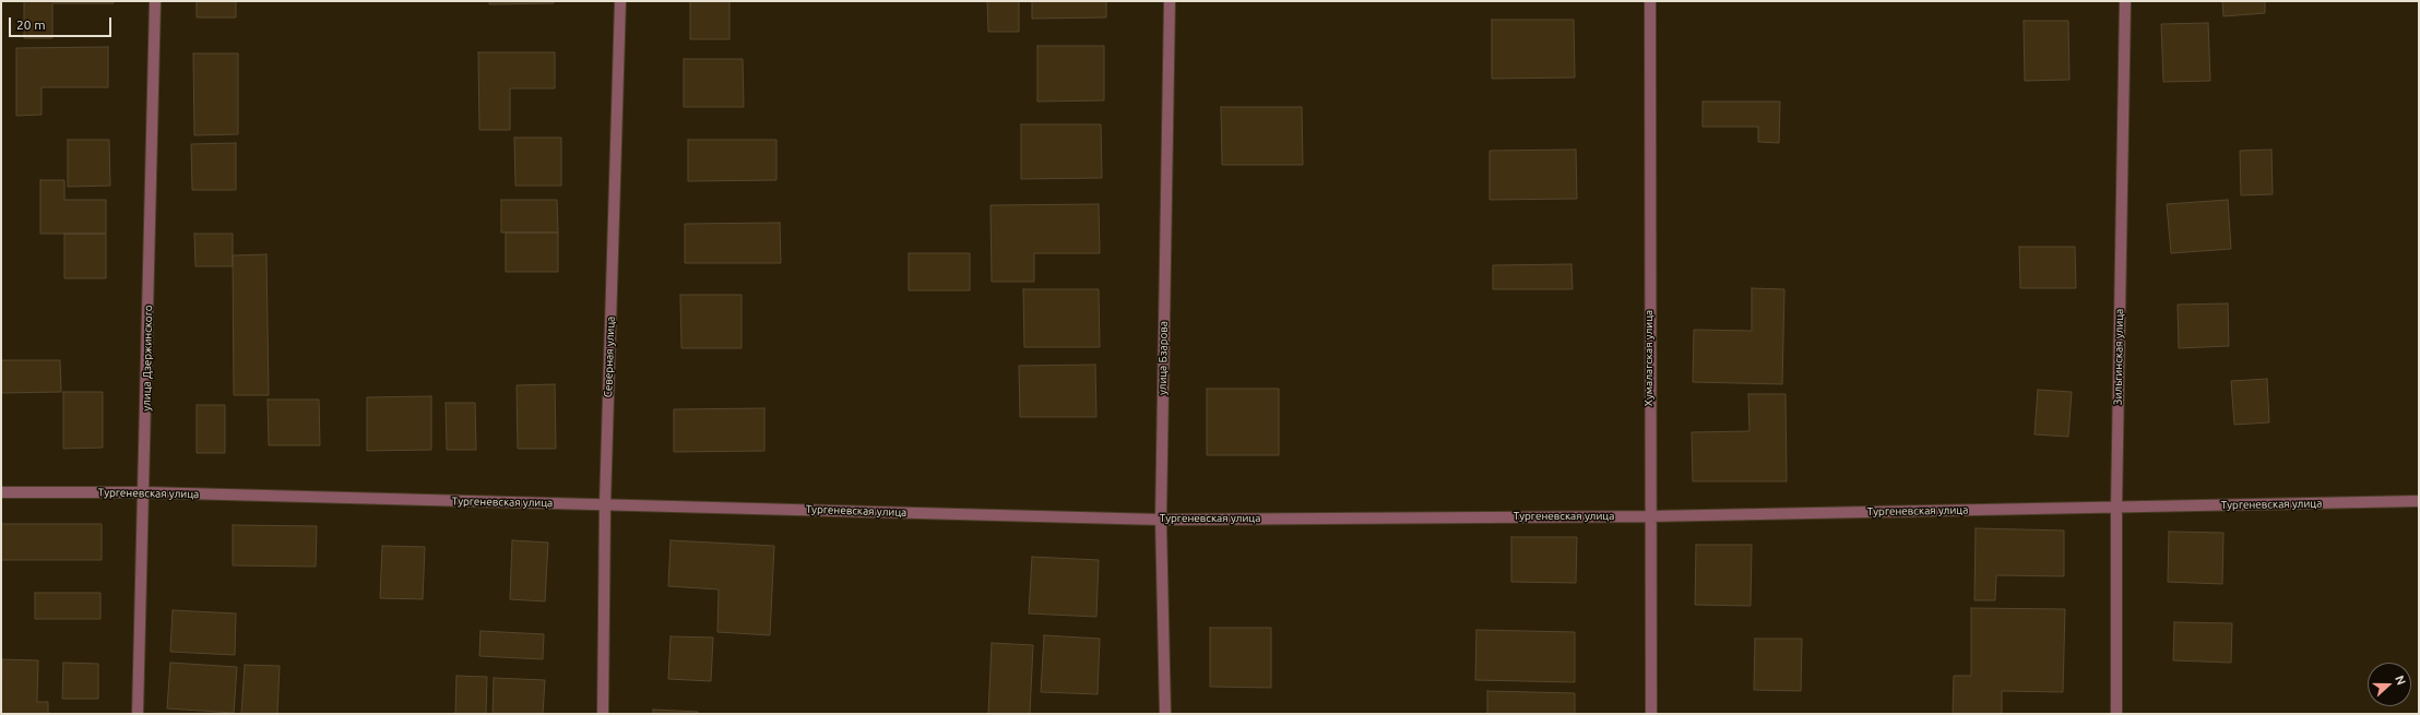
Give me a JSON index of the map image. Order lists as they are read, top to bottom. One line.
{"streets":{"street":["Северная улица","Зильгинская улица","улица Дзержинского","улица Бзарова","Хумалагская улица","Тургеневская улица"]},"crossings":[["Северная улица","Тургеневская улица"],["Зильгинская улица","Тургеневская улица"],["улица Дзержинского","Тургеневская улица"],["улица Бзарова","Тургеневская улица"],["Хумалагская улица","Тургеневская улица"]],"scale_bar":"20 m","north":"right"}
